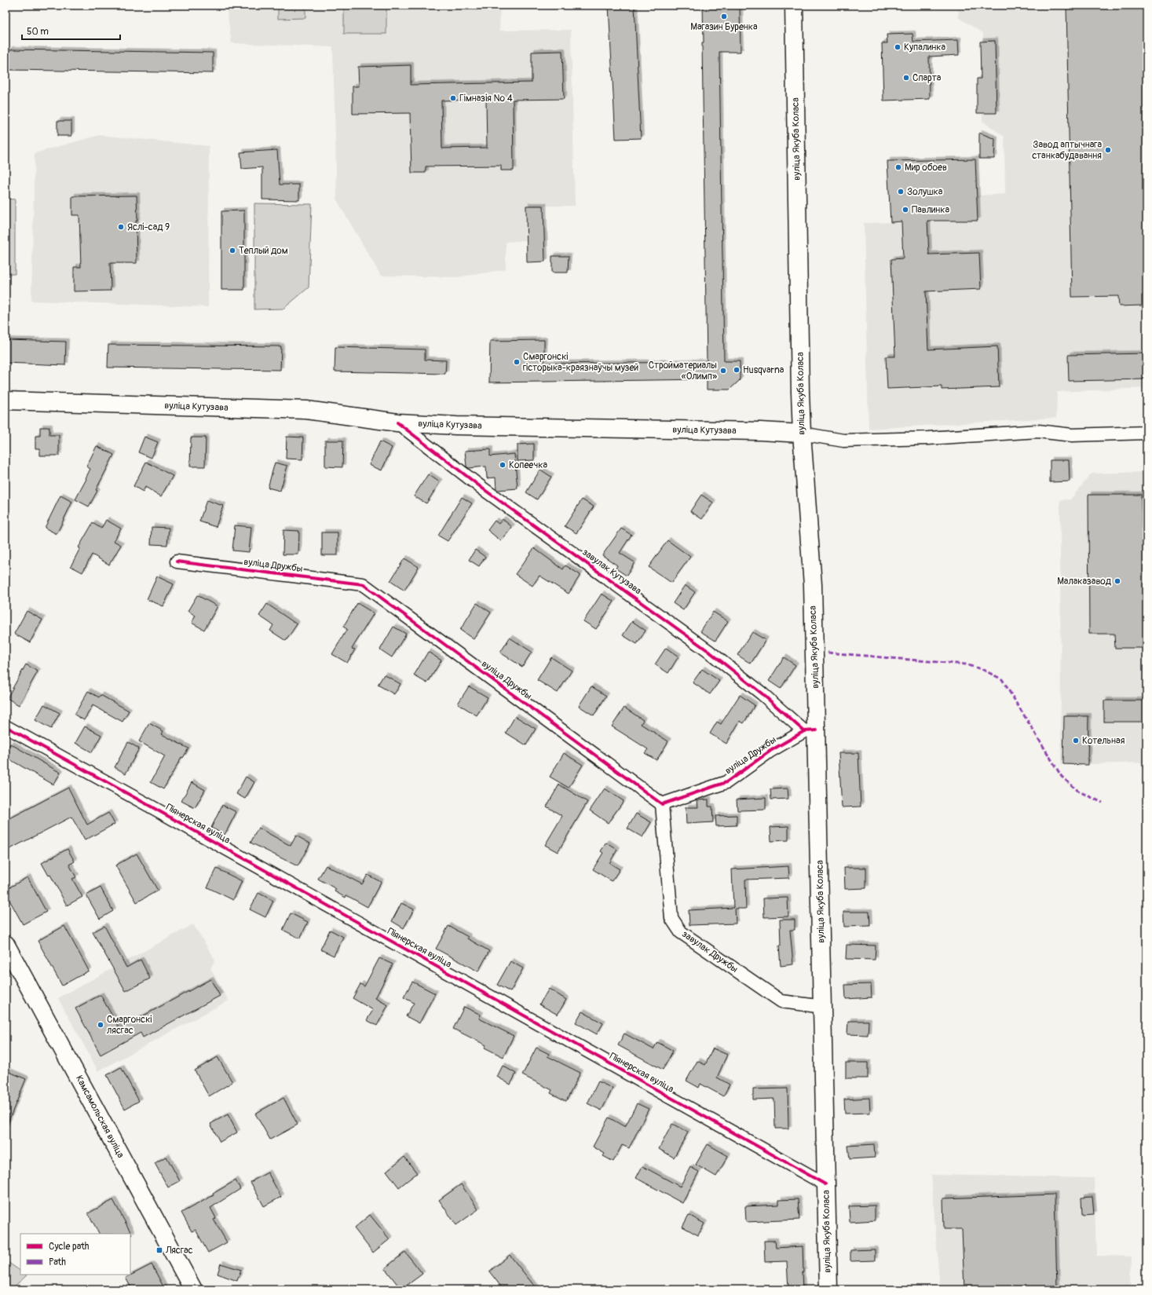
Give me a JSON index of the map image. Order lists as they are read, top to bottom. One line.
{"streets":{"main road":["вуліца Якуба Коласа","вуліца Кутузава","Камсамольская вуліца"],"street":["вуліца Дружбы","завулак Кутузава","Піянерская вуліца","завулак Дружбы"]},"crossings":[["вуліца Якуба Коласа","вуліца Кутузава"],["вуліца Якуба Коласа","вуліца Дружбы"],["вуліца Якуба Коласа","завулак Кутузава"],["вуліца Якуба Коласа","Піянерская вуліца"],["вуліца Якуба Коласа","завулак Дружбы"],["вуліца Кутузава","завулак Кутузава"],["вуліца Дружбы","завулак Кутузава"],["вуліца Дружбы","завулак Дружбы"]],"places":{"other":["Магазин Буренка","Купалинка","Спарта","Гімназія № 4","Завод аптычнага станкабудавання","Мир обоев","Золушка","Павлинка","Яслі-сад 9","Теплый дом","Смаргонскі гісторыка-краязнаўчы музей","Husqvarna","Стройматериалы «Олимп»","Копеечка","Малаказавод","Котельная","Смаргонскі лясгас"],"transit":["Лясгас"]},"legend":["Cycle path","Path"],"scale_bar":"50 m"}
